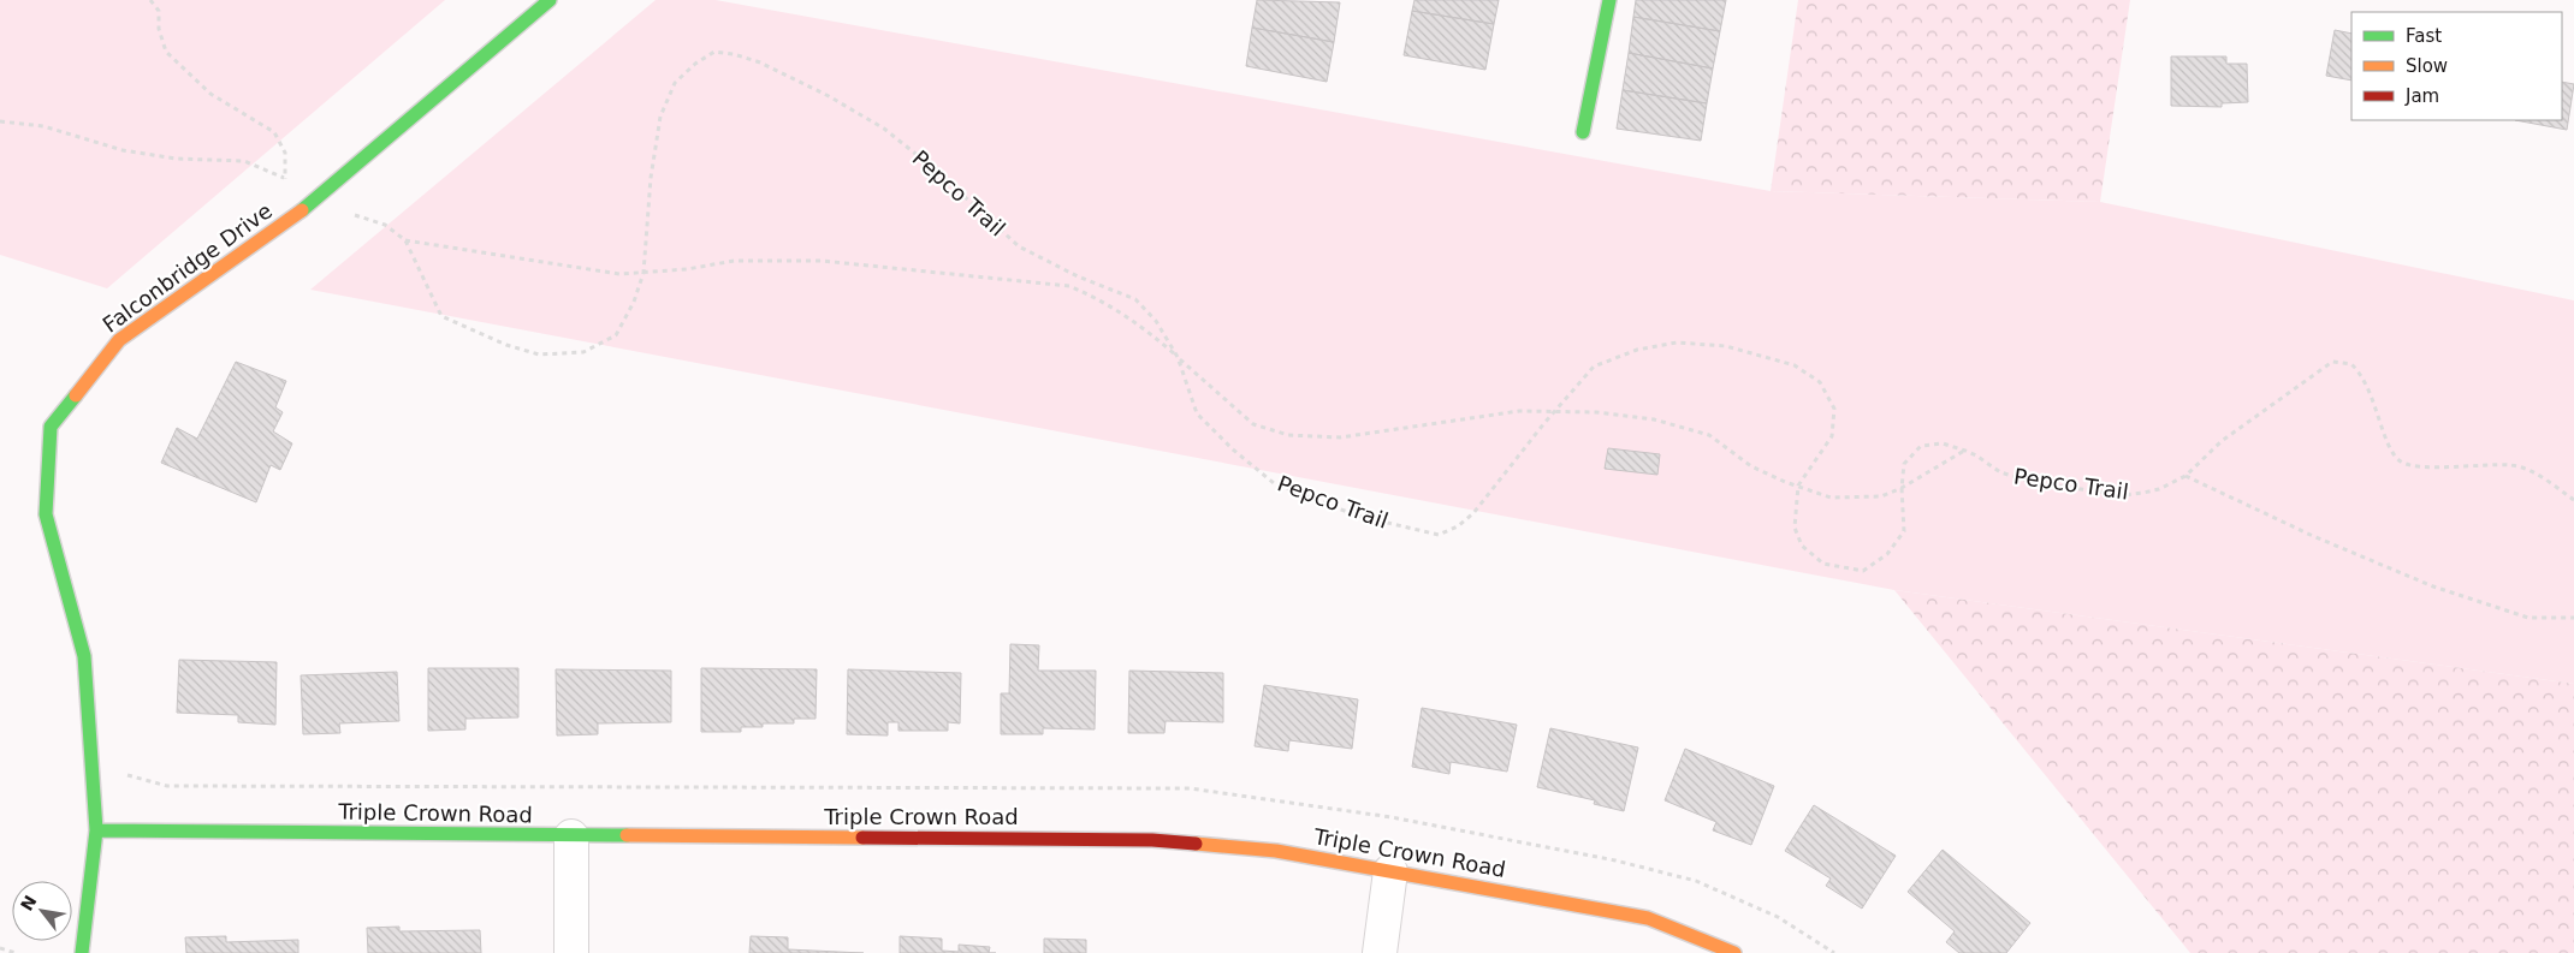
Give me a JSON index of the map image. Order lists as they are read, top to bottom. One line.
{"streets":{"street":["Falconbridge Drive","Triple Crown Road"],"path":["Pepco Trail"]},"crossings":[["Pepco Trail","Falconbridge Drive"],["Falconbridge Drive","Triple Crown Road"]],"legend":["Fast","Slow","Jam"],"north":"top left"}
